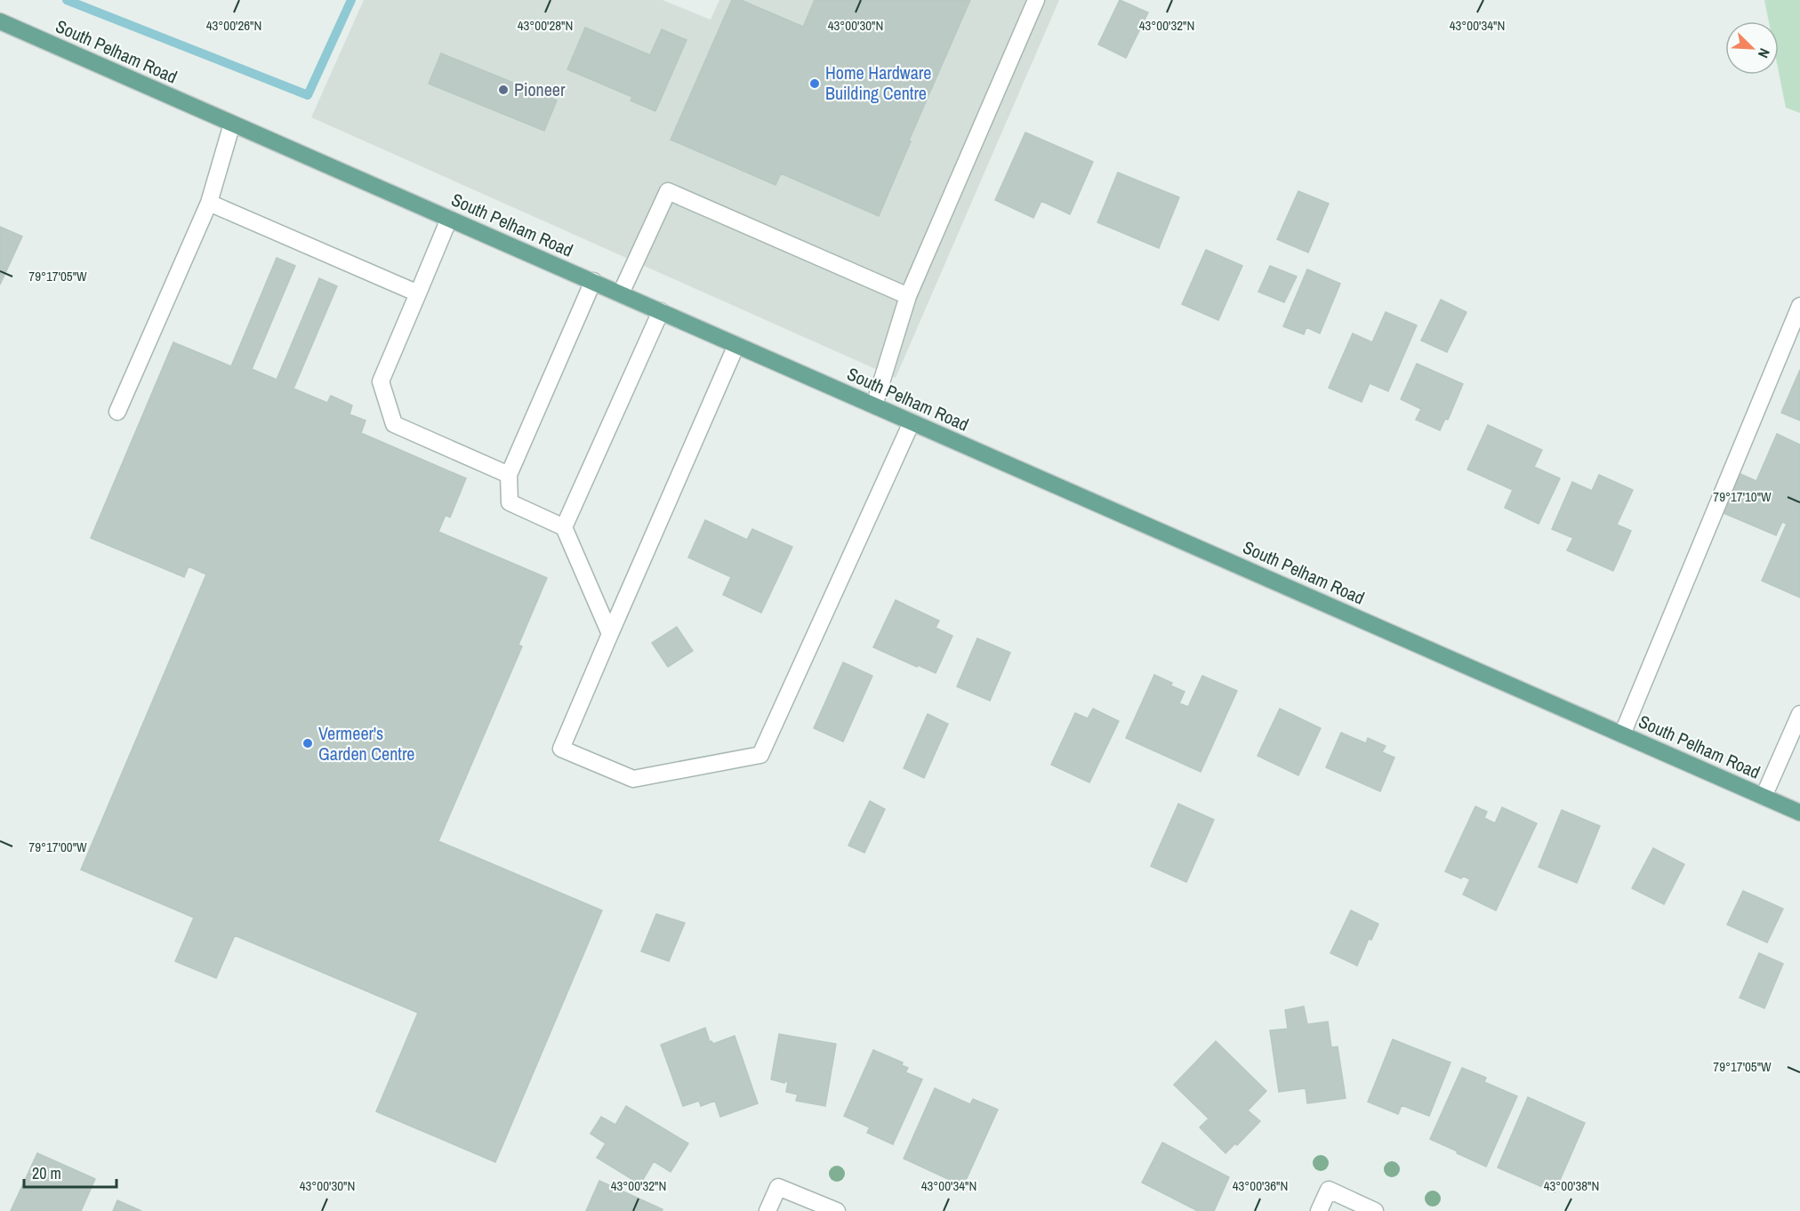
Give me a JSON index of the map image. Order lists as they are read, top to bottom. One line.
{"streets":{"main road":["South Pelham Road"]},"places":["Home Hardware Building Centre","Pioneer","Vermeer's Garden Centre"],"scale_bar":"20 m","north":"bottom right","coordinates":["43°00'26\"N","43°00'28\"N","43°00'30\"N","43°00'32\"N","43°00'34\"N","79°17'05\"W","79°17'10\"W","79°17'00\"W","43°00'36\"N","43°00'38\"N"]}
